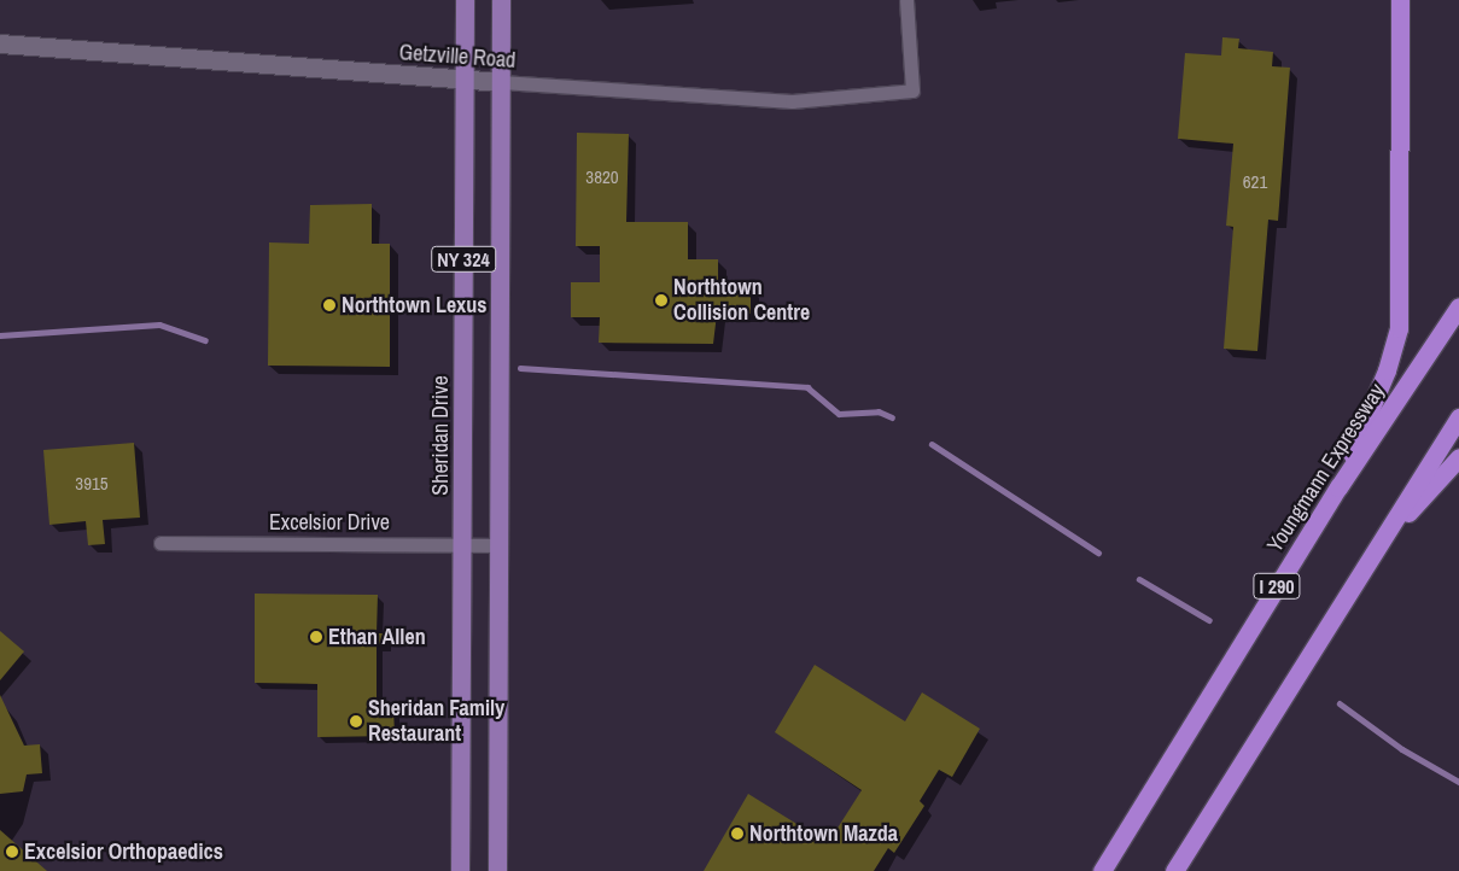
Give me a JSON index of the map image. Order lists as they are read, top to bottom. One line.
{"streets":{"highway":["Youngmann Expressway","I 290"],"main road":["NY 324","Sheridan Drive"],"street":["Getzville Road","Excelsior Drive"]},"crossings":[["Getzville Road","NY 324"],["Getzville Road","Sheridan Drive"],["NY 324","Excelsior Drive"],["Sheridan Drive","Excelsior Drive"]],"places":["Northtown Collision Centre","Northtown Lexus","Ethan Allen","Sheridan Family Restaurant","Northtown Mazda","Excelsior Orthopaedics"],"house_numbers":["3820","621","3915"]}
